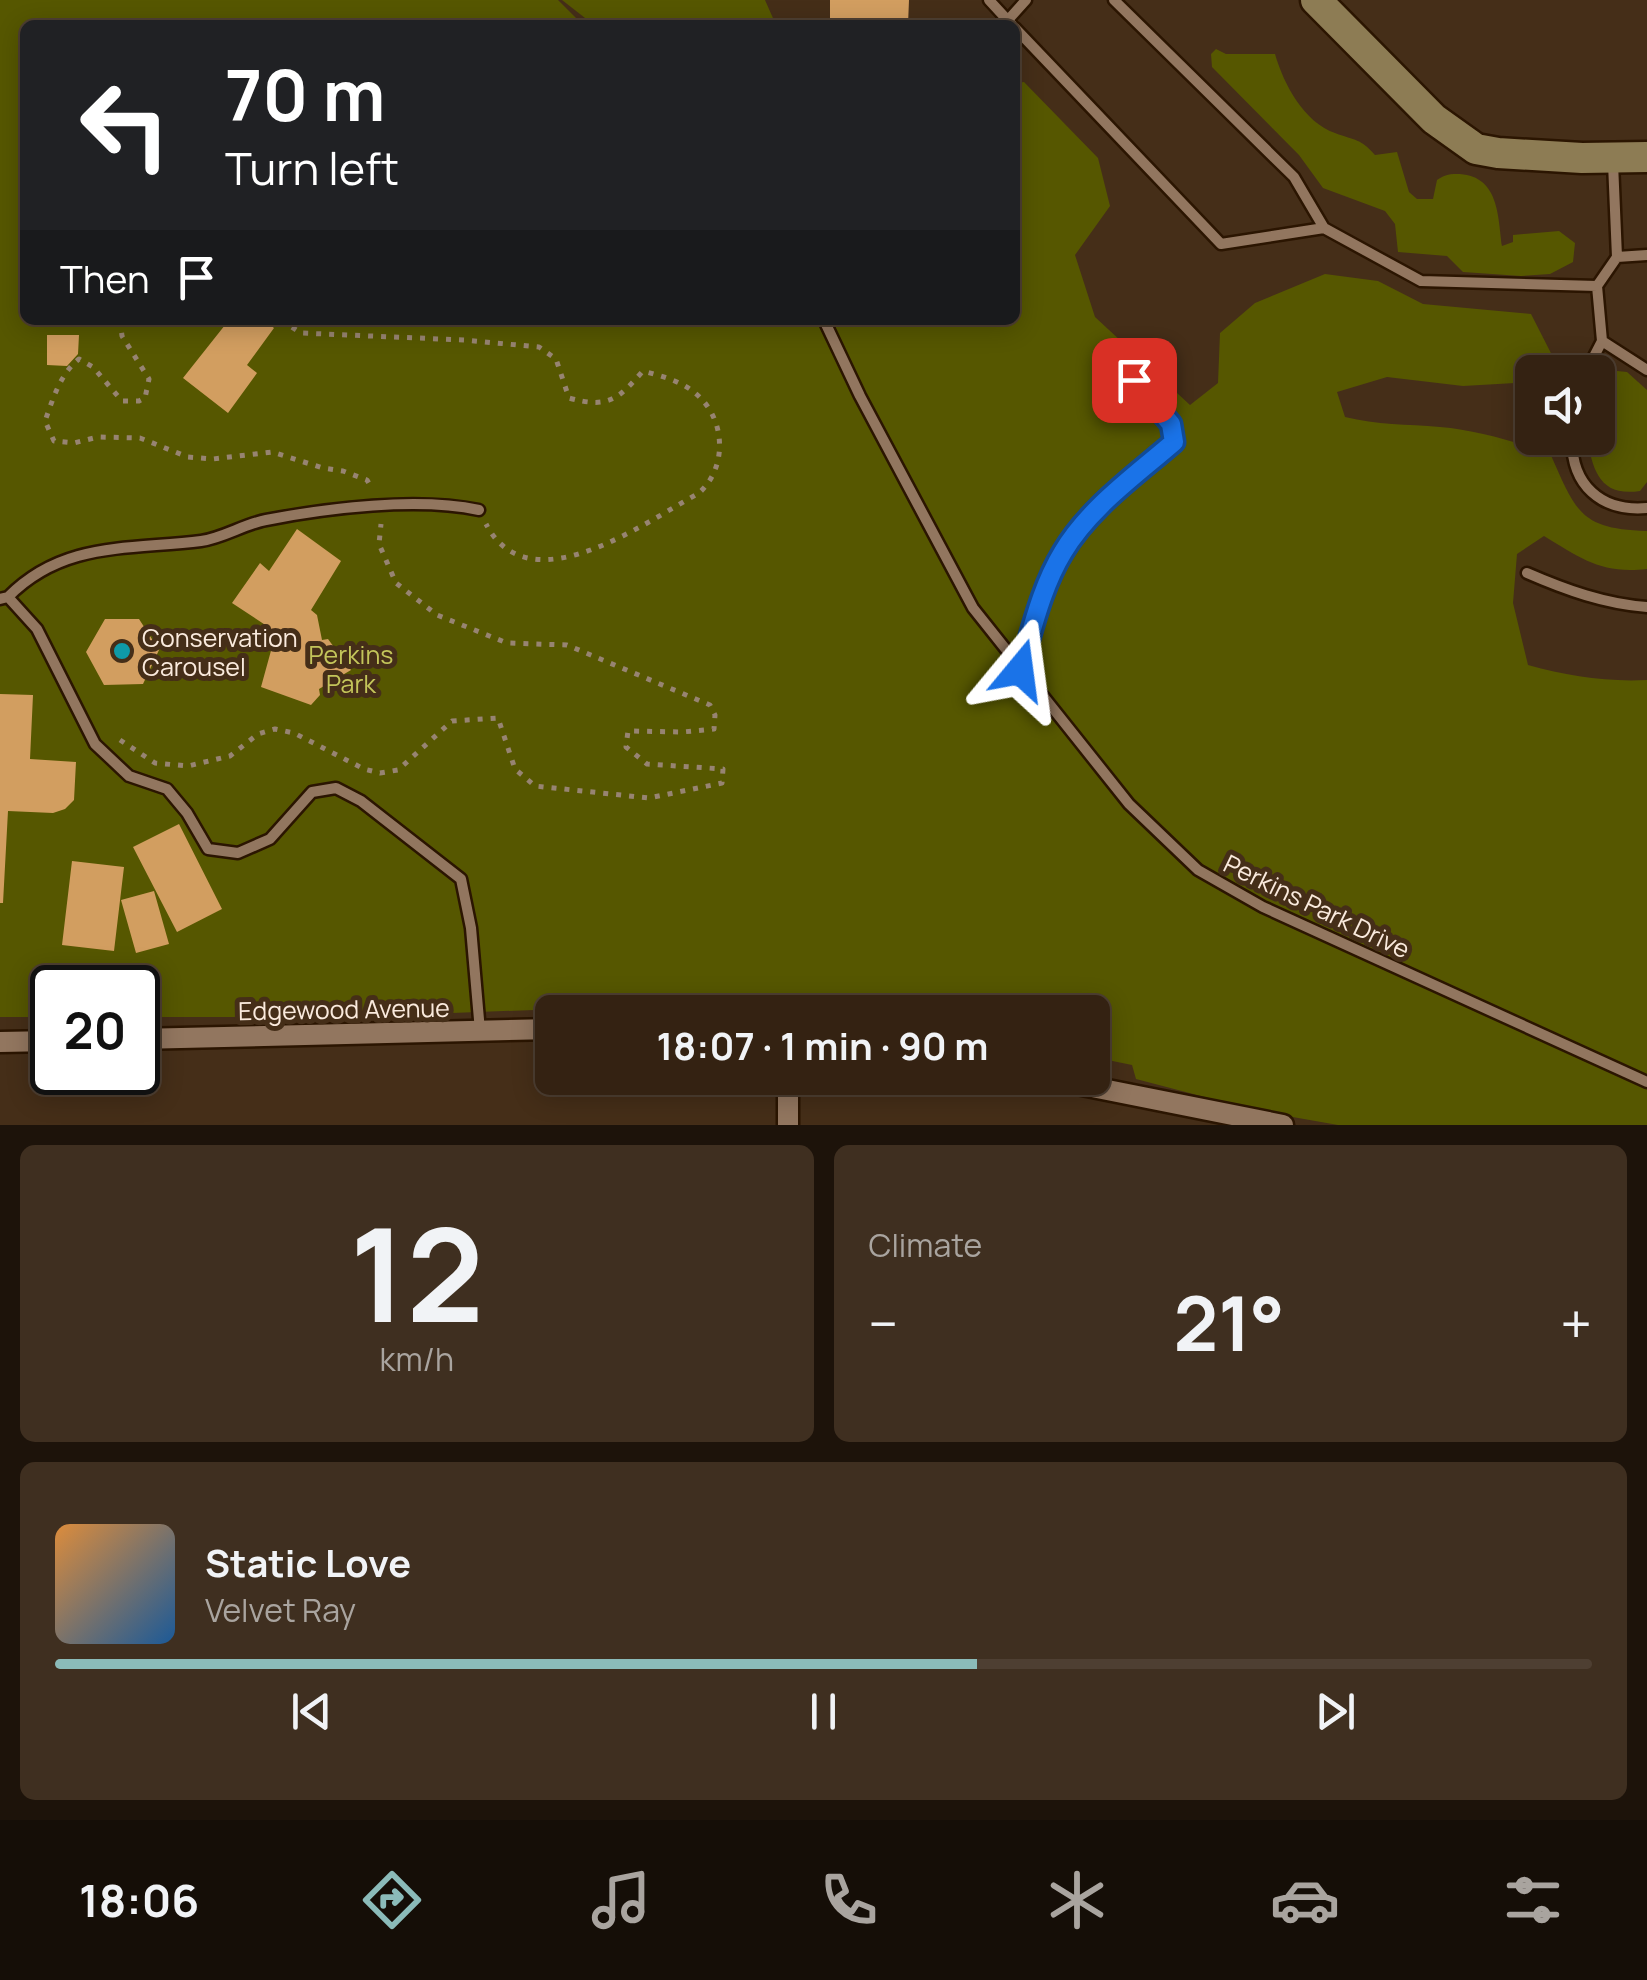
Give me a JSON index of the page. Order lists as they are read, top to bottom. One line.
{"streets":{"street":["Edgewood Avenue"],"lane":["Perkins Park Drive"]},"parks":["Perkins Park"],"places":["Conservation Carousel"],"page":{"turn":["70 m","Turn left"],"then":"Then","limit":"20","trip":"18:07 · 1 min · 90 m","tile":[["12","km/h"],"Climate"],"heat":["−","21°","+"],"song":["Static Love","Velvet Ray"],"tabs":"18:06"}}
